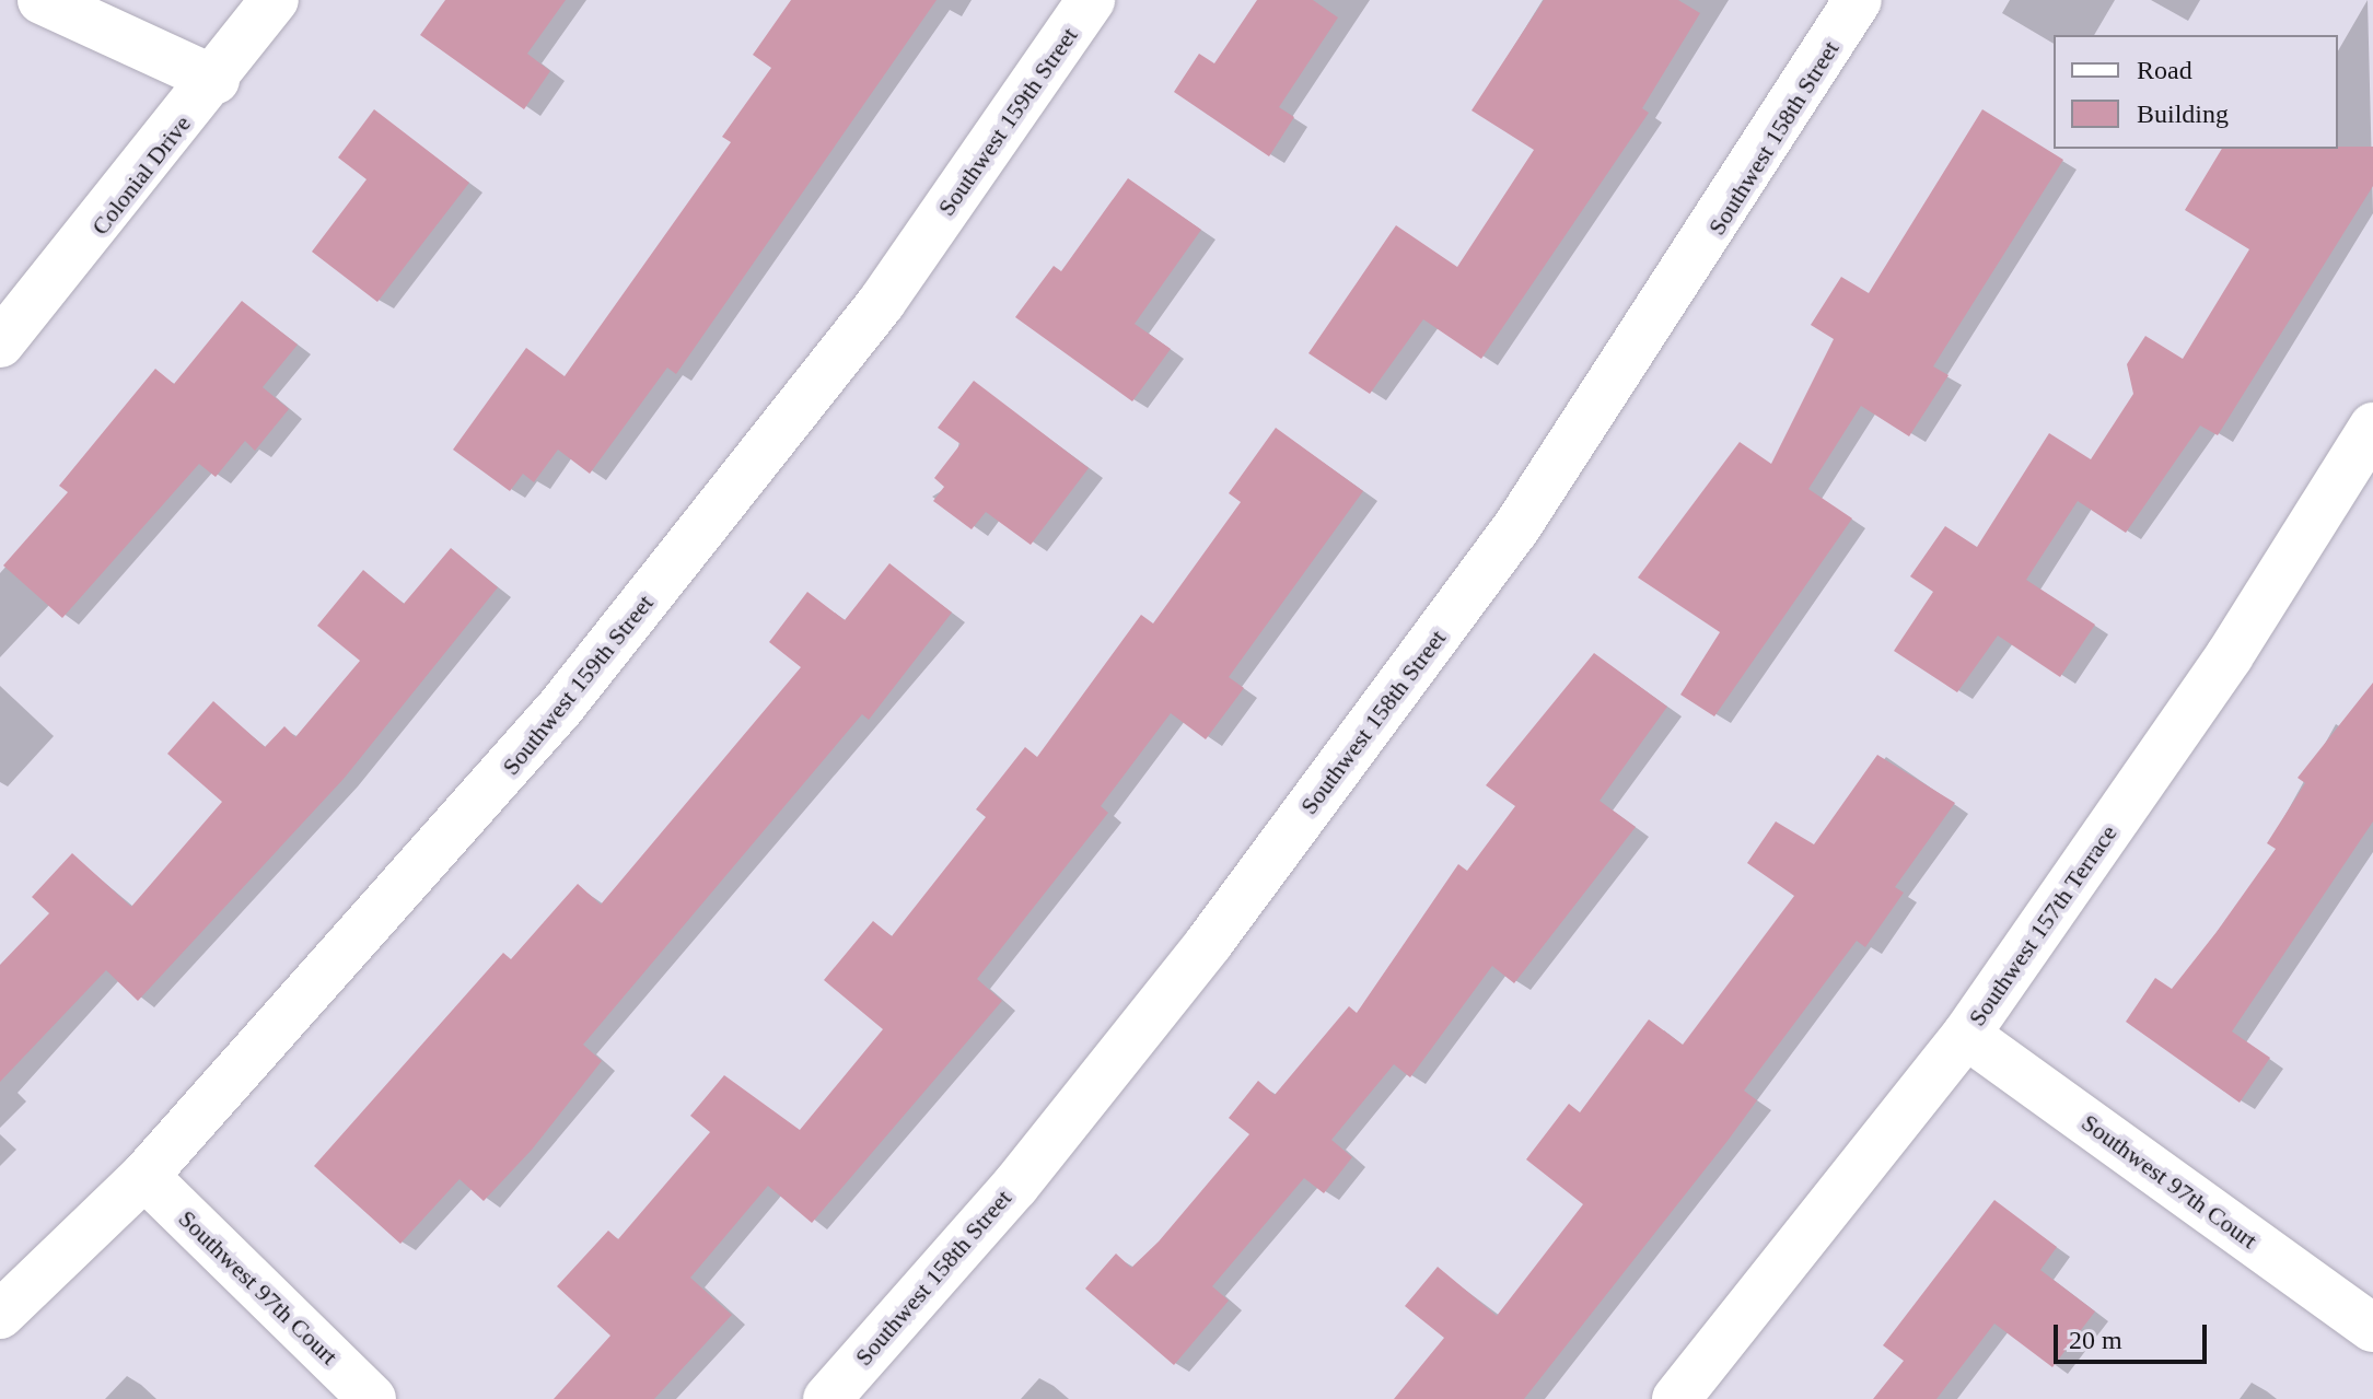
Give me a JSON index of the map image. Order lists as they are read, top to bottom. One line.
{"streets":{"street":["Southwest 159th Street","Southwest 158th Street","Colonial Drive","Southwest 157th Terrace","Southwest 97th Court"]},"crossings":[["Southwest 159th Street","Southwest 97th Court"],["Southwest 157th Terrace","Southwest 97th Court"]],"legend":["Road","Building"],"scale_bar":"20 m"}
